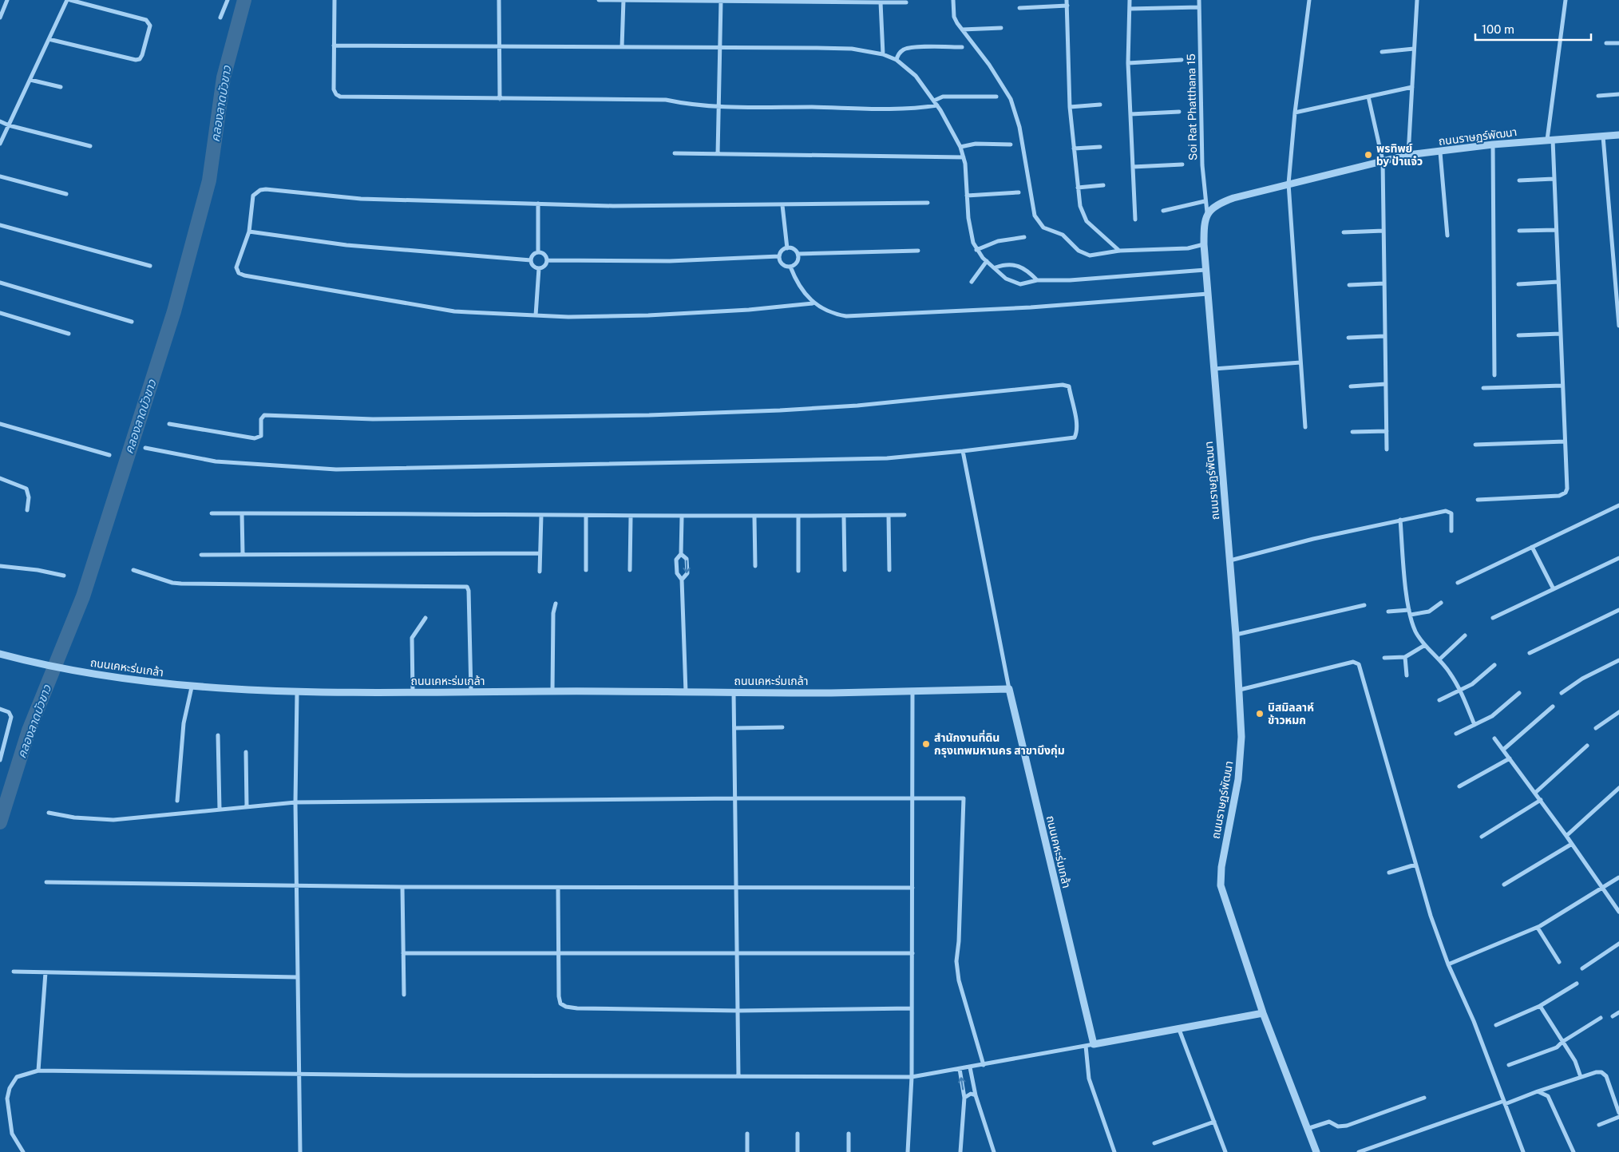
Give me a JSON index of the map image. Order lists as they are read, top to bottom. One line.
{"streets":{"street":["Soi Rat Phatthana 15","ถนนราษฏร์พัฒนา","ถนนเคหะร่มเกล้า"]},"crossings":[["Soi Rat Phatthana 15","ถนนราษฏร์พัฒนา"]],"water":["คลองลาดบัวขาว"],"places":["พรทิพย์ by ป้าแจ๋ว","บิสมิลลาห์ ข้าวหมก","สำนักงานที่ดิน กรุงเทพมหานคร สาขาบึงกุ่ม"],"scale_bar":"100 m"}
